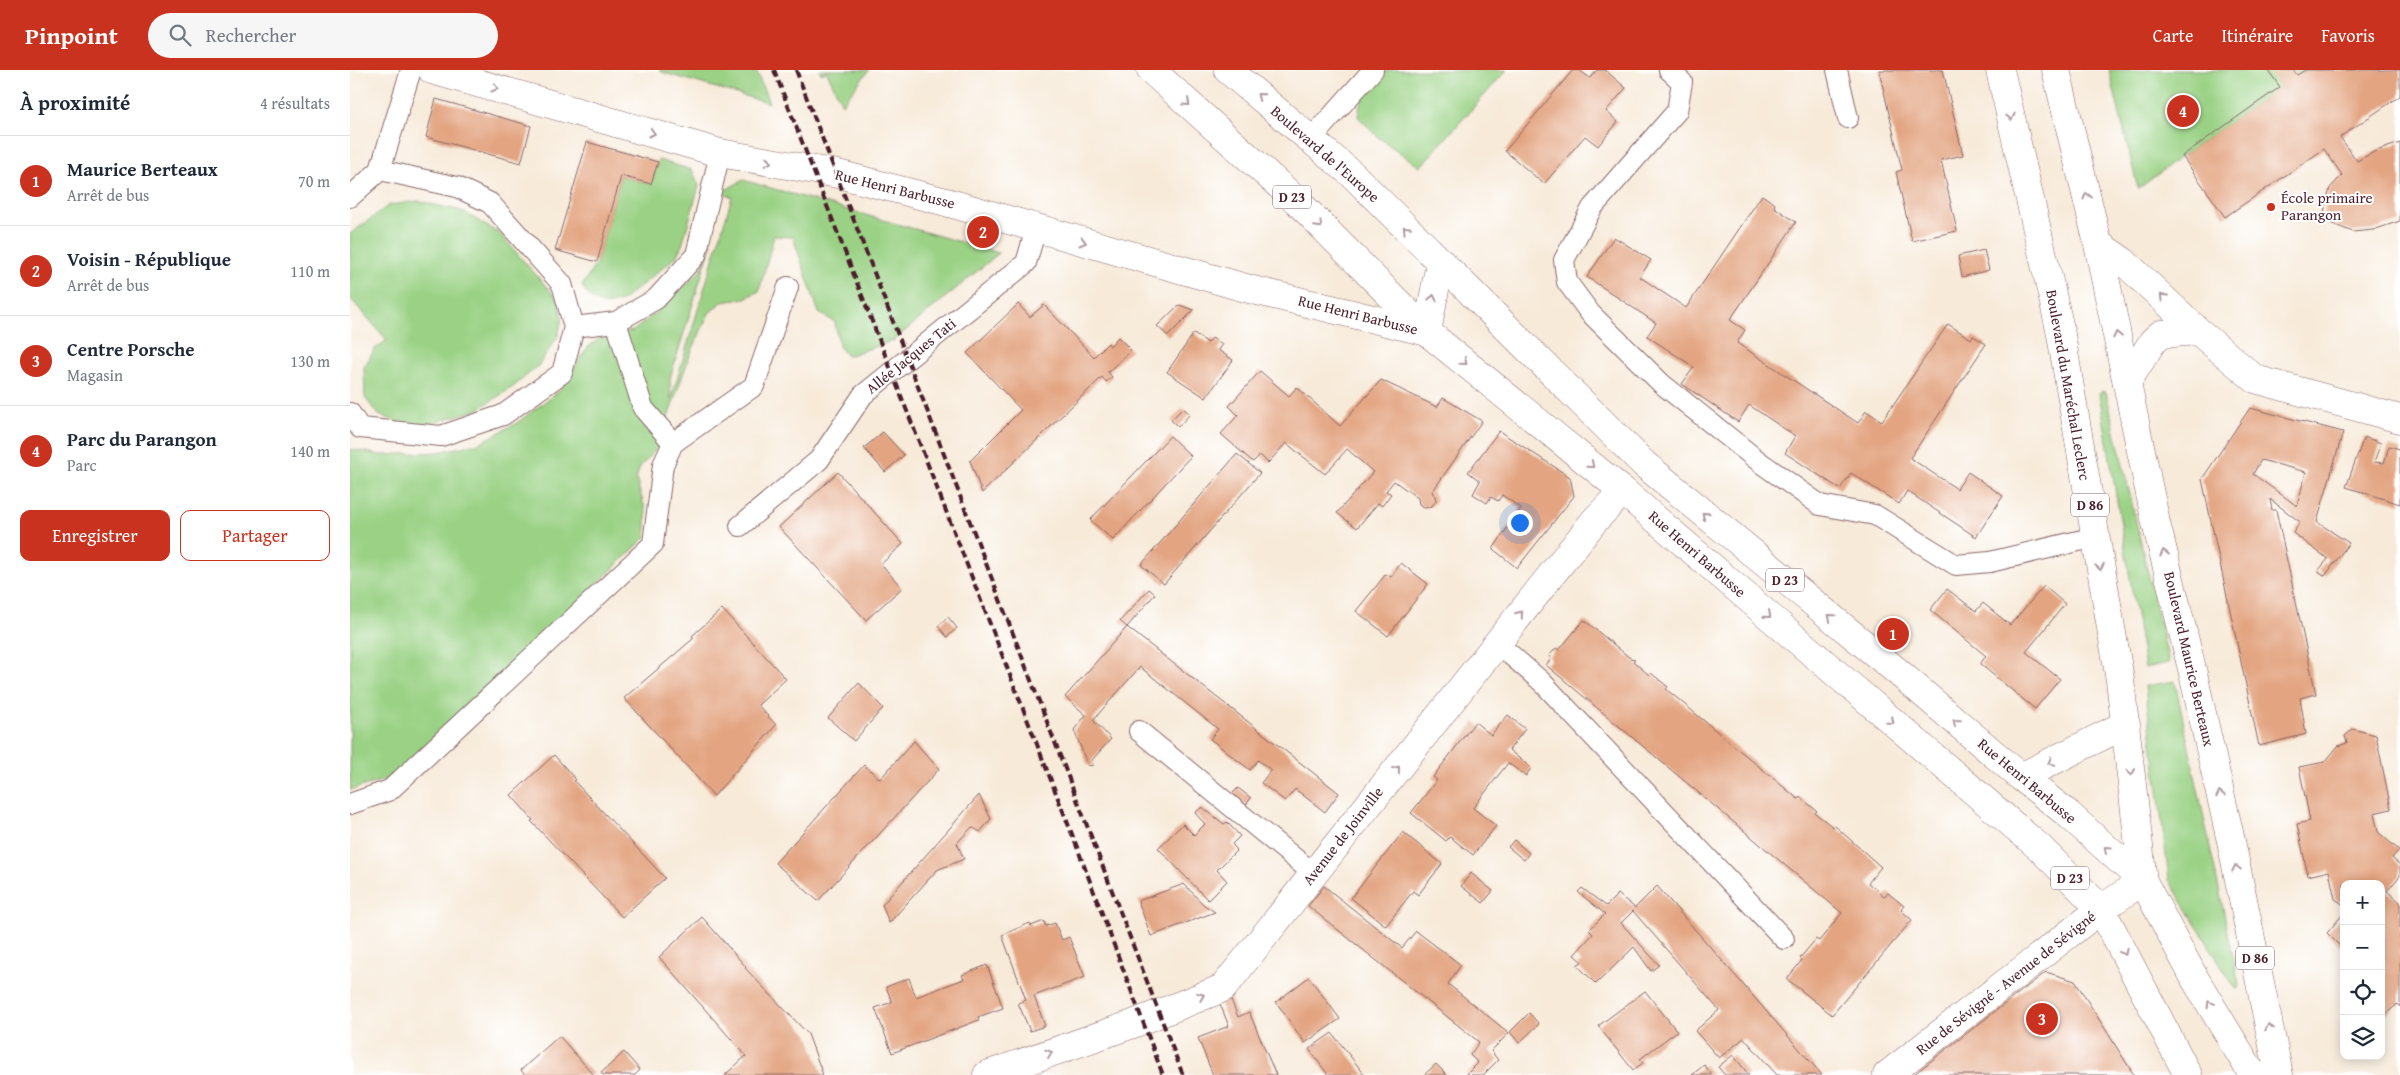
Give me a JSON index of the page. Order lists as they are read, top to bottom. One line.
{"streets":{"main road":["Boulevard de l'Europe","Rue Henri Barbusse","D 23","Boulevard du Maréchal Leclerc","D 86","Boulevard Maurice Berteaux","Avenue de Joinville","Rue de Sévigné - Avenue de Sévigné"],"lane":["Allée Jacques Tati"]},"crossings":[["Boulevard de l'Europe","Rue Henri Barbusse"],["Rue Henri Barbusse","D 23"],["Rue Henri Barbusse","Allée Jacques Tati"],["Rue Henri Barbusse","Boulevard du Maréchal Leclerc"],["Rue Henri Barbusse","D 86"],["Rue Henri Barbusse","Avenue de Joinville"],["Rue Henri Barbusse","Rue de Sévigné - Avenue de Sévigné"],["Boulevard du Maréchal Leclerc","D 86"],["D 86","Boulevard Maurice Berteaux"]],"one_way":["Boulevard du Maréchal Leclerc","Avenue de Joinville"],"places":["École primaire Parangon"],"page":{"header":"Pinpoint","search":"Rechercher","nav":["Carte","Itinéraire","Favoris"],"heading":["À proximité","4 résultats"],"pins":["4","2","1","3"],"list":[{"mark":"1","name":"Maurice Berteaux","note":"Arrêt de bus","value":"70 m"},{"mark":"2","name":"Voisin - République","note":"Arrêt de bus","value":"110 m"},{"mark":"3","name":"Centre Porsche","note":"Magasin","value":"130 m"},{"mark":"4","name":"Parc du Parangon","note":"Parc","value":"140 m"}],"buttons":["Enregistrer","Partager"],"map_buttons":["+","−"]}}
